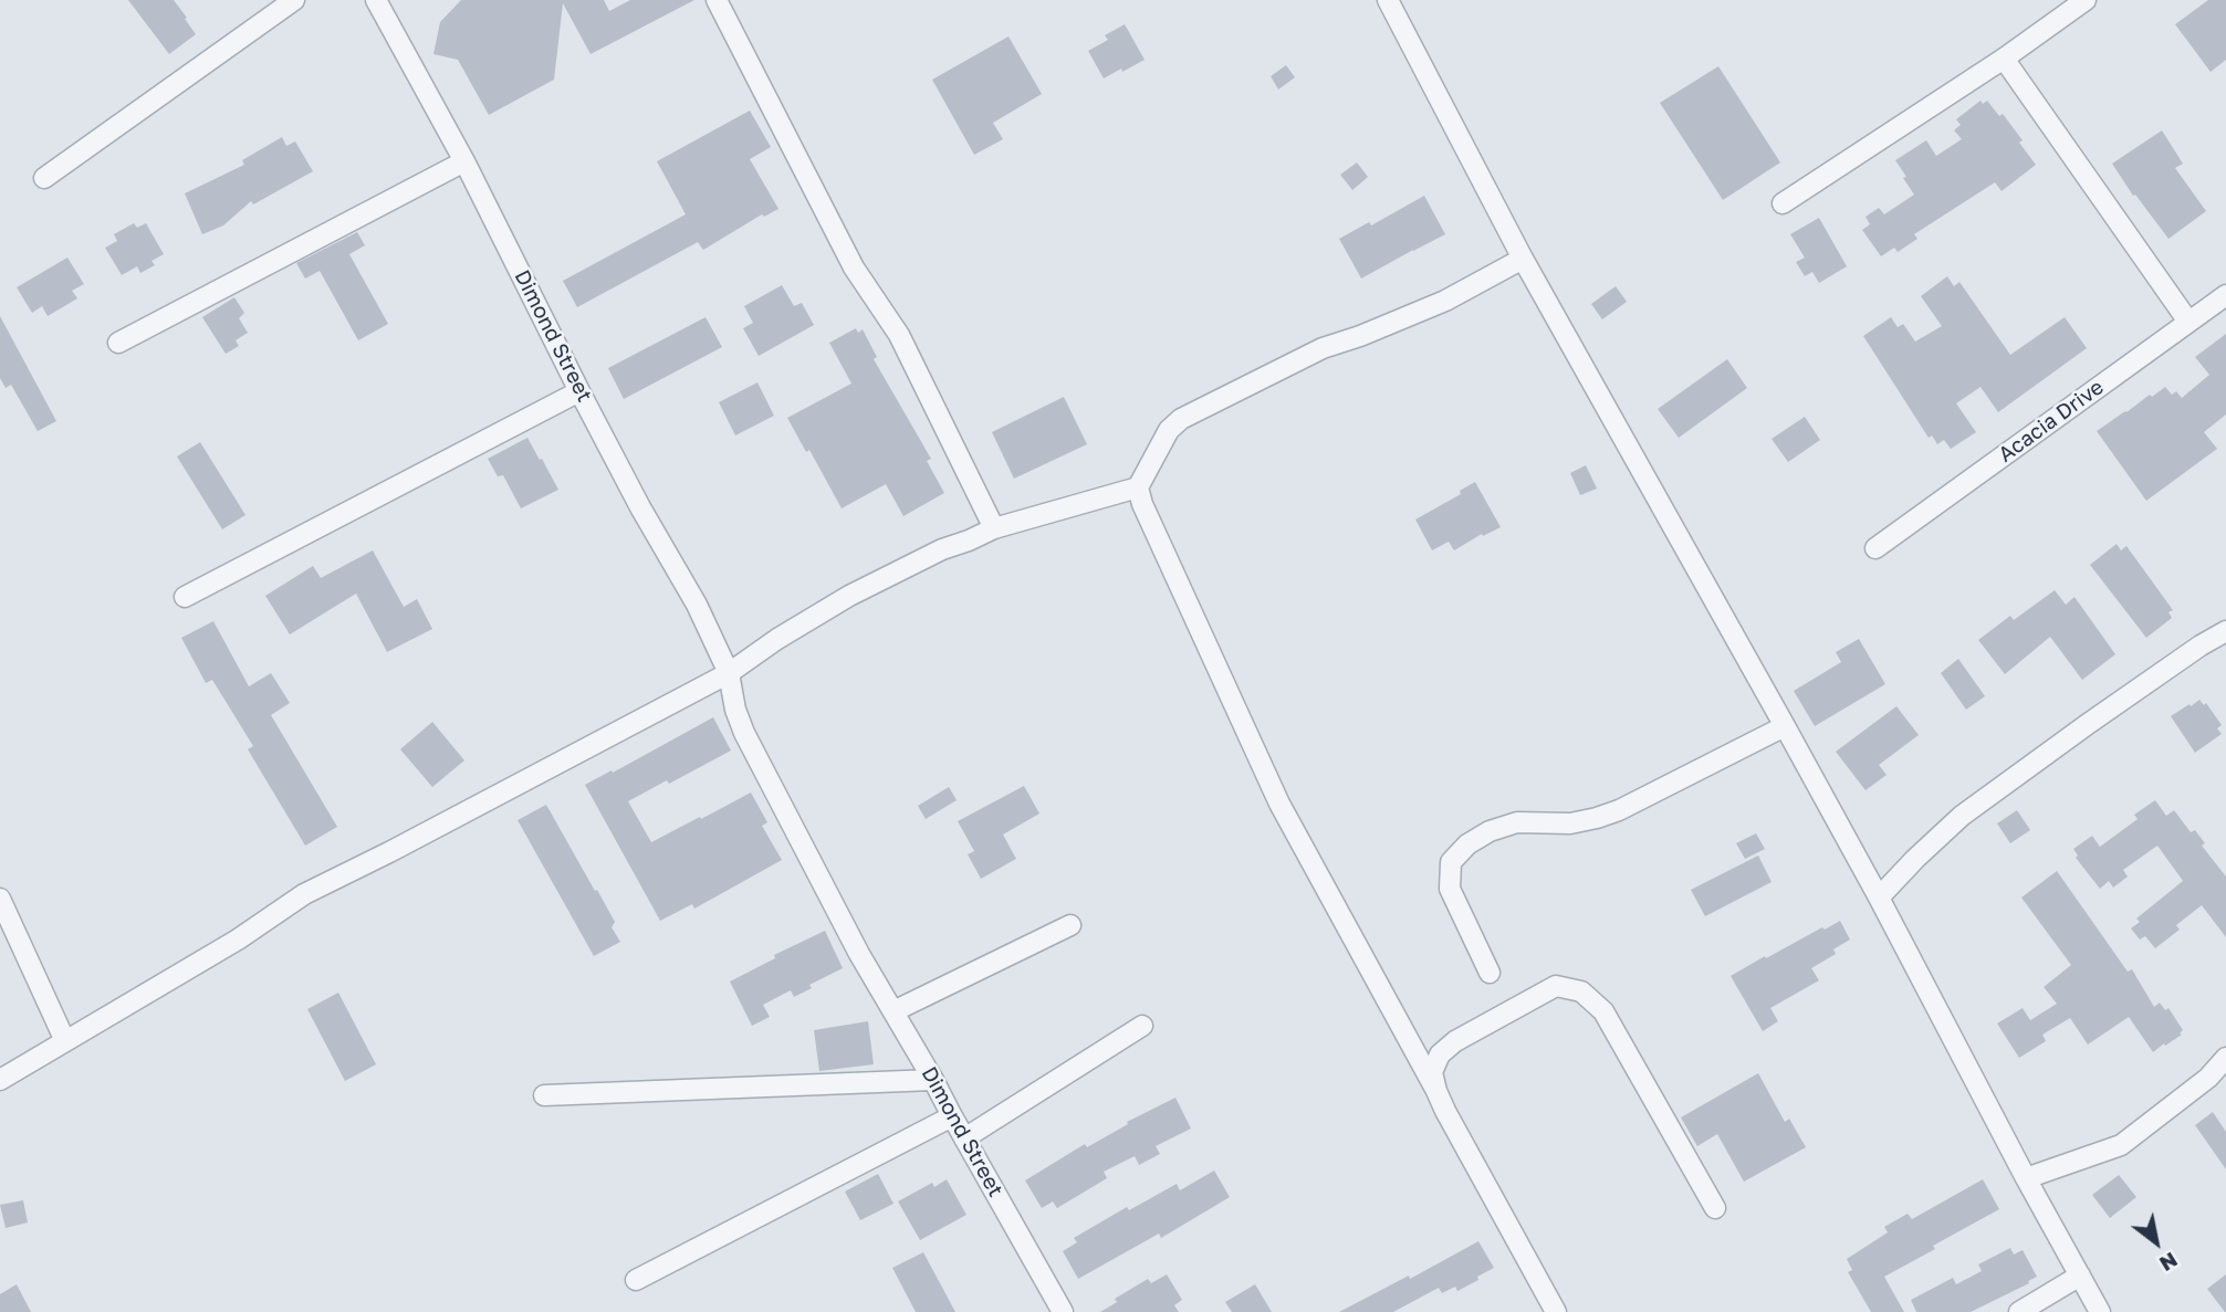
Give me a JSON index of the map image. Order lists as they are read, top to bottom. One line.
{"streets":{"street":["Dimond Street","Acacia Drive"]},"north":"bottom right"}
